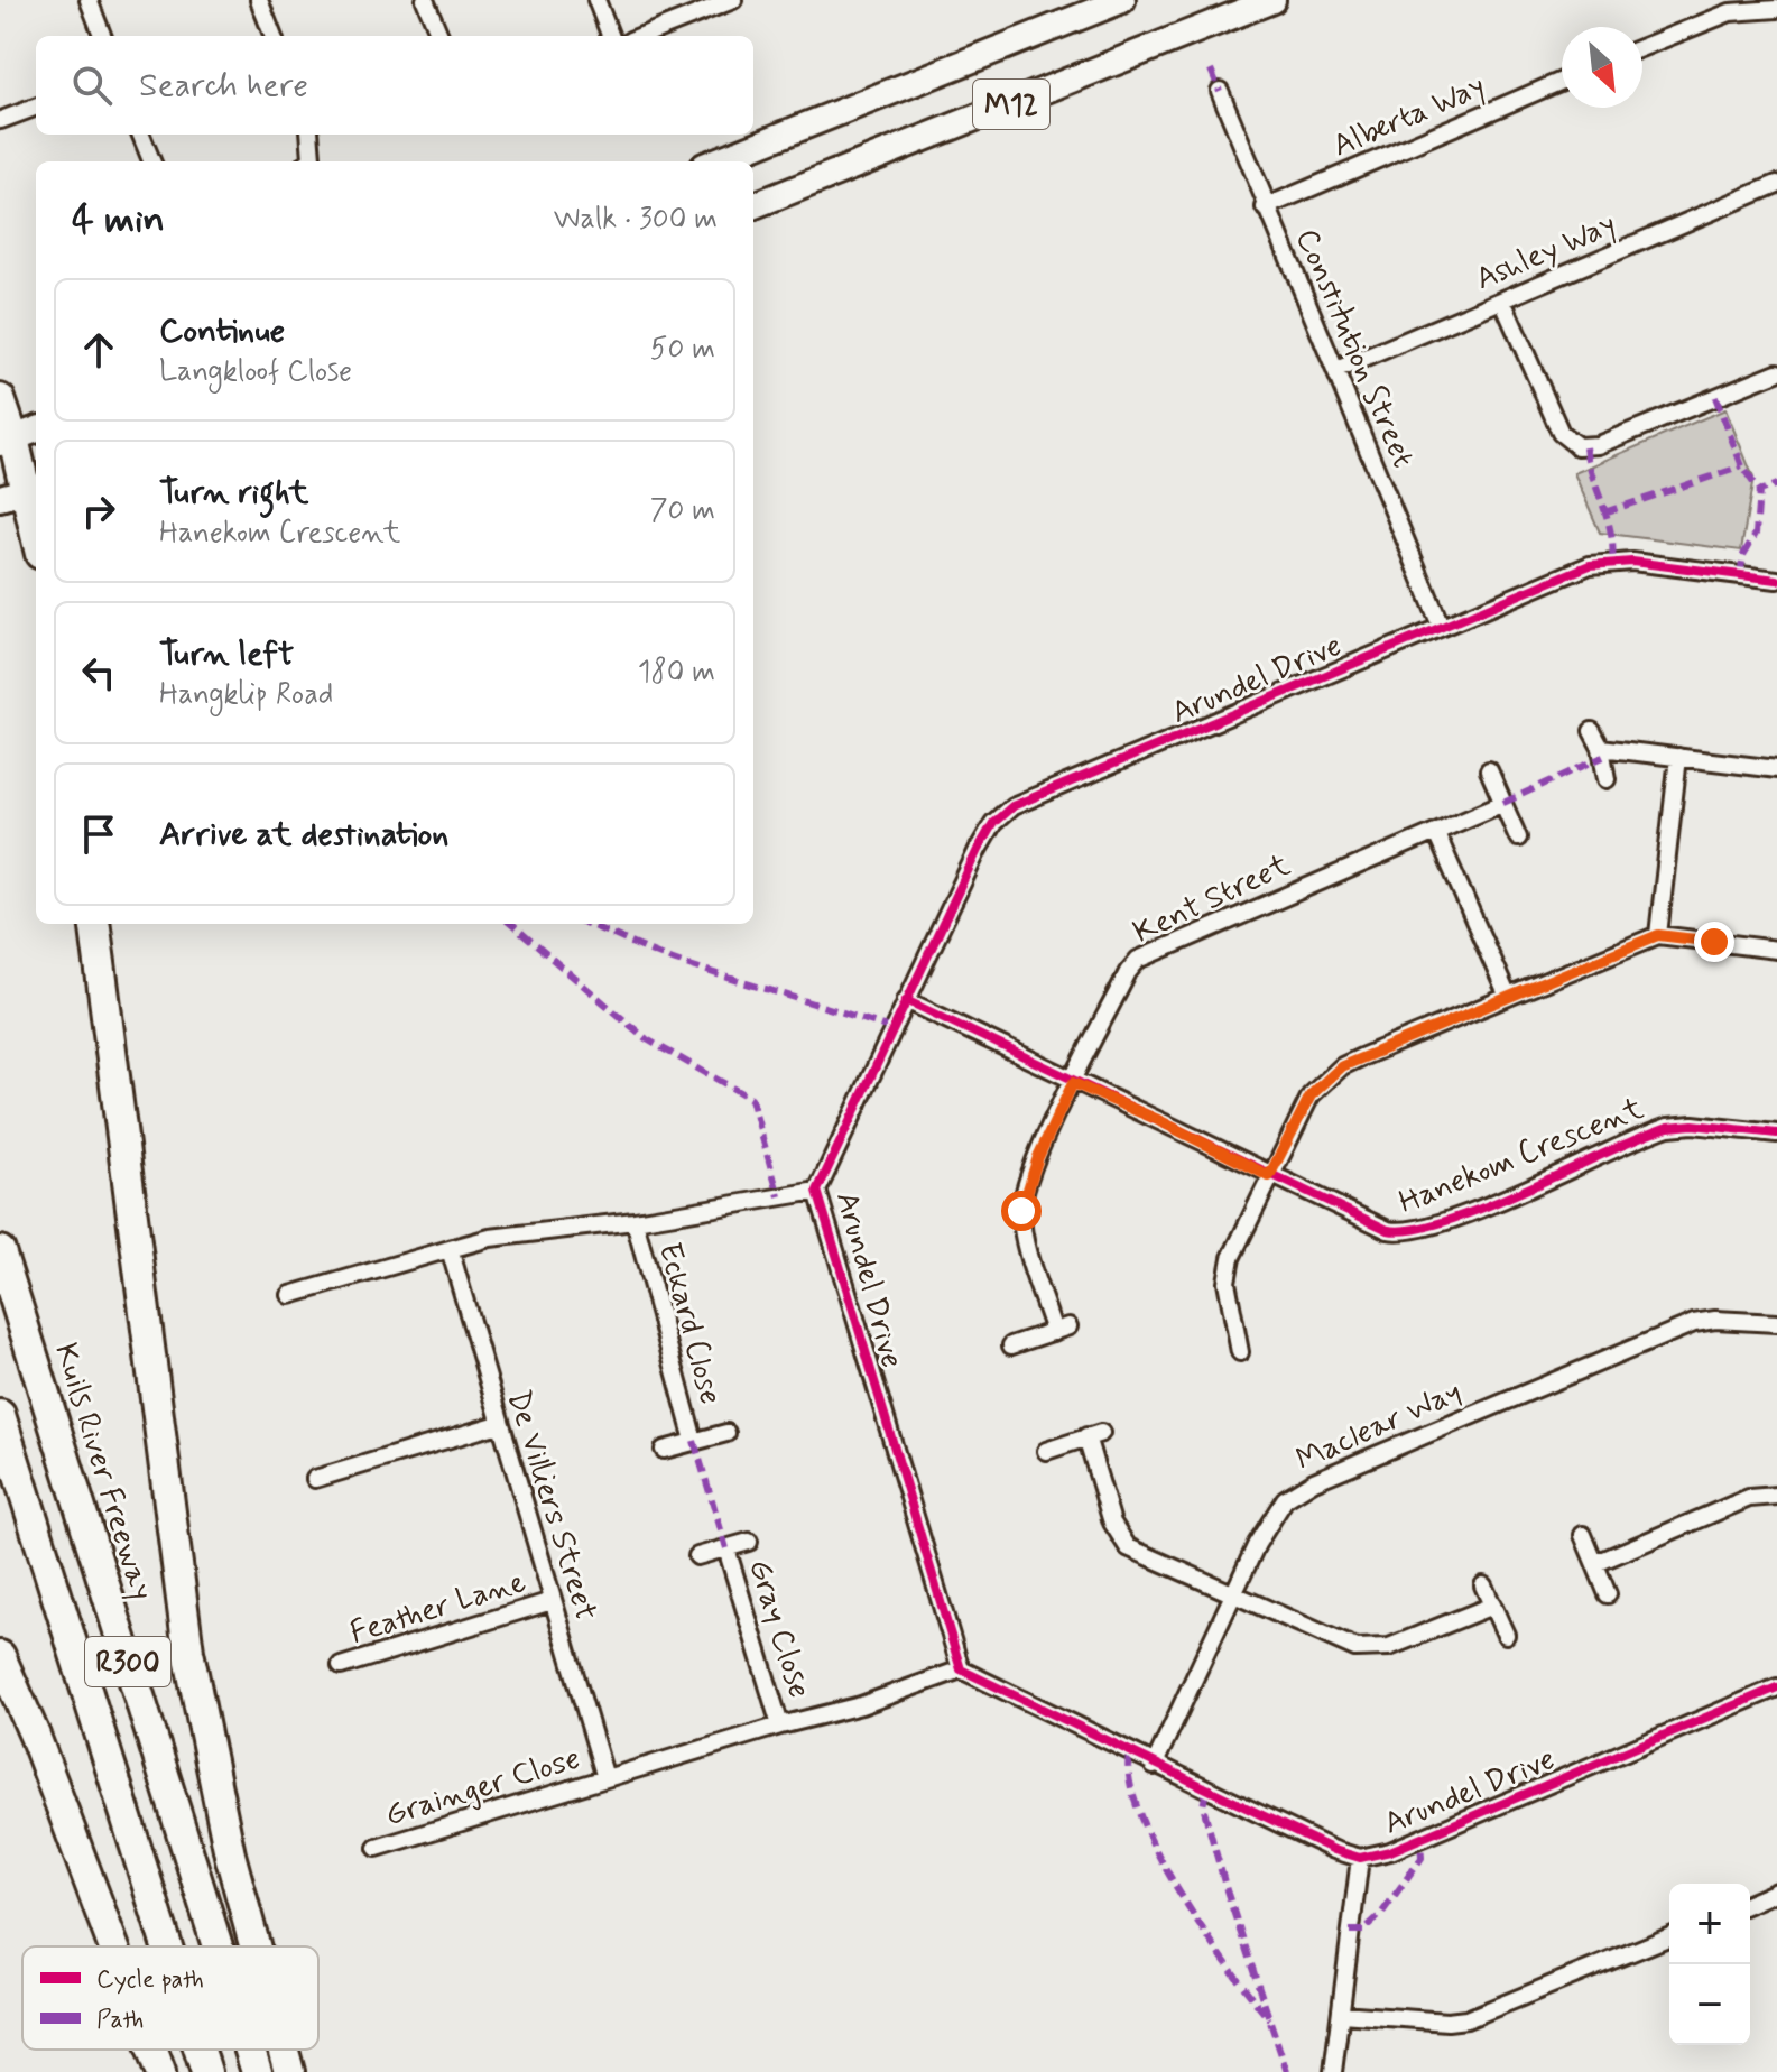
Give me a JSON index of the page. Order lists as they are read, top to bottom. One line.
{"streets":{"highway":["Kuils River Freeway","R300"],"main road":["M12"],"street":["Alberta Way","Ashley Way","Constitution Street","Arundel Drive","Kent Street","Hanekom Crescent","Eckard Close","Maclear Way","De Villiers Street","Feather Lane","Gray Close","Grainger Close"]},"crossings":[["Alberta Way","Constitution Street"],["Ashley Way","Constitution Street"],["Constitution Street","Arundel Drive"],["Arundel Drive","Hanekom Crescent"],["Arundel Drive","Maclear Way"],["Kent Street","Hanekom Crescent"],["De Villiers Street","Feather Lane"],["De Villiers Street","Grainger Close"]],"legend":["Cycle path","Path"],"north":"bottom right","page":{"search":"Search here","heading":["4 min","Walk · 300 m"],"list":[["Continue","Langkloof Close","50 m"],["Turn right","Hanekom Crescent","70 m"],["Turn left","Hangklip Road","180 m"],"Arrive at destination"],"map_buttons":["+","−"]}}
